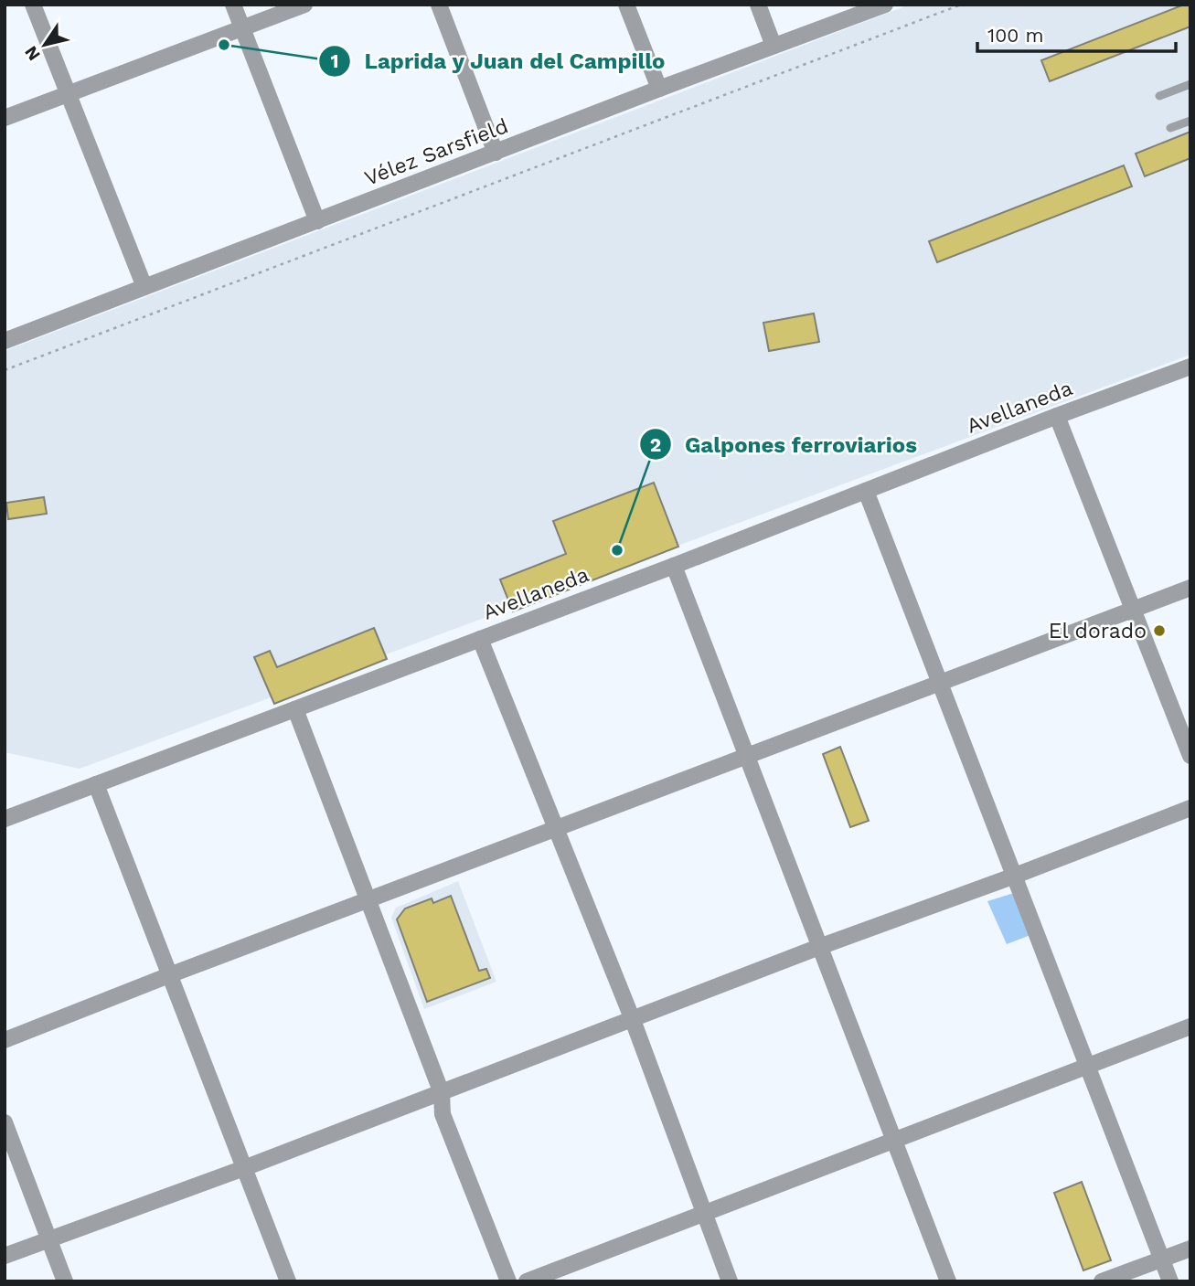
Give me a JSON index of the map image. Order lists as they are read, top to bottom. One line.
{"streets":{"street":["Vélez Sarsfield","Avellaneda"]},"places":["Laprida y Juan del Campillo","Galpones ferroviarios","El dorado"],"scale_bar":"100 m","north":"bottom left"}
